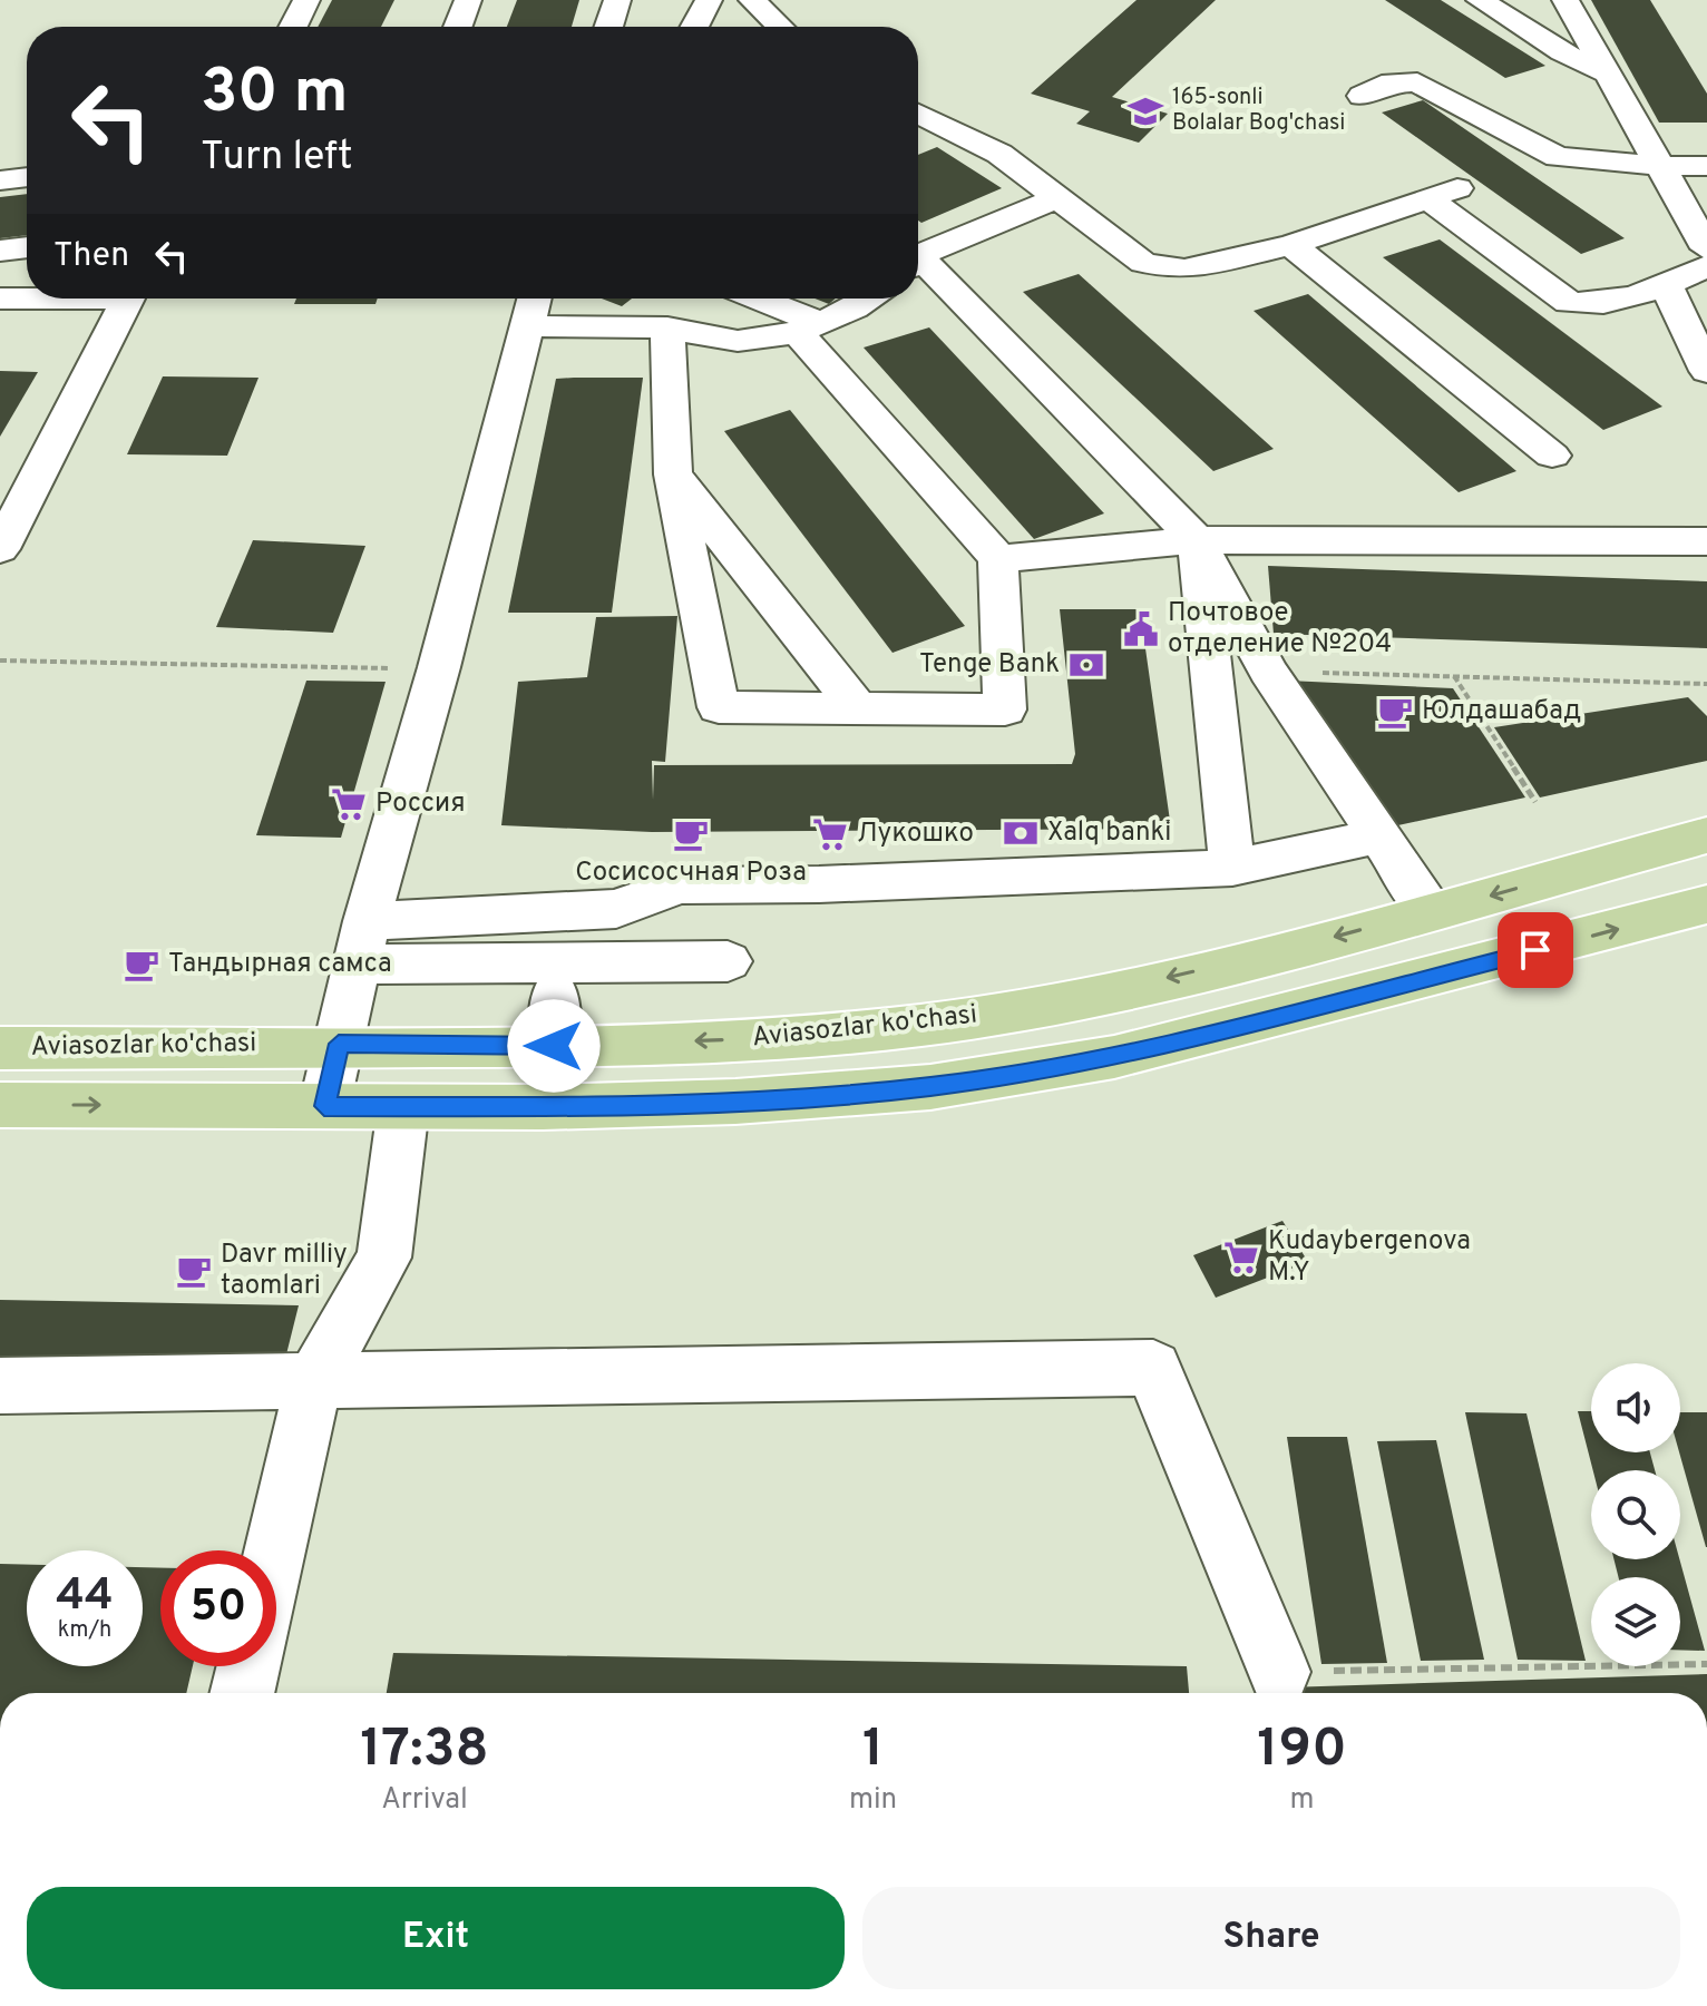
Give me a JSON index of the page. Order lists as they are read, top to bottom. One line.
{"streets":{"main road":["Aviasozlar ko'chasi"]},"places":{"school or university":["165-sonli Bolalar Bog'chasi"],"public building":["Почтовое отделение №204"],"bank":["Tenge Bank","Xalq banki"],"cafe":["Юлдашабад","Сосисосчная Роза","Тандырная самса","Davr milliy taomlari"],"supermarket":["Россия","Лукошко","Kudaybergenova M.Y"]},"page":{"turn":["30 m","Turn left"],"then":"Then","speed":"44 km/h","limit":"50","eta":["17:38","Arrival","1","min","190","m"],"buttons":["Exit","Share"]}}
